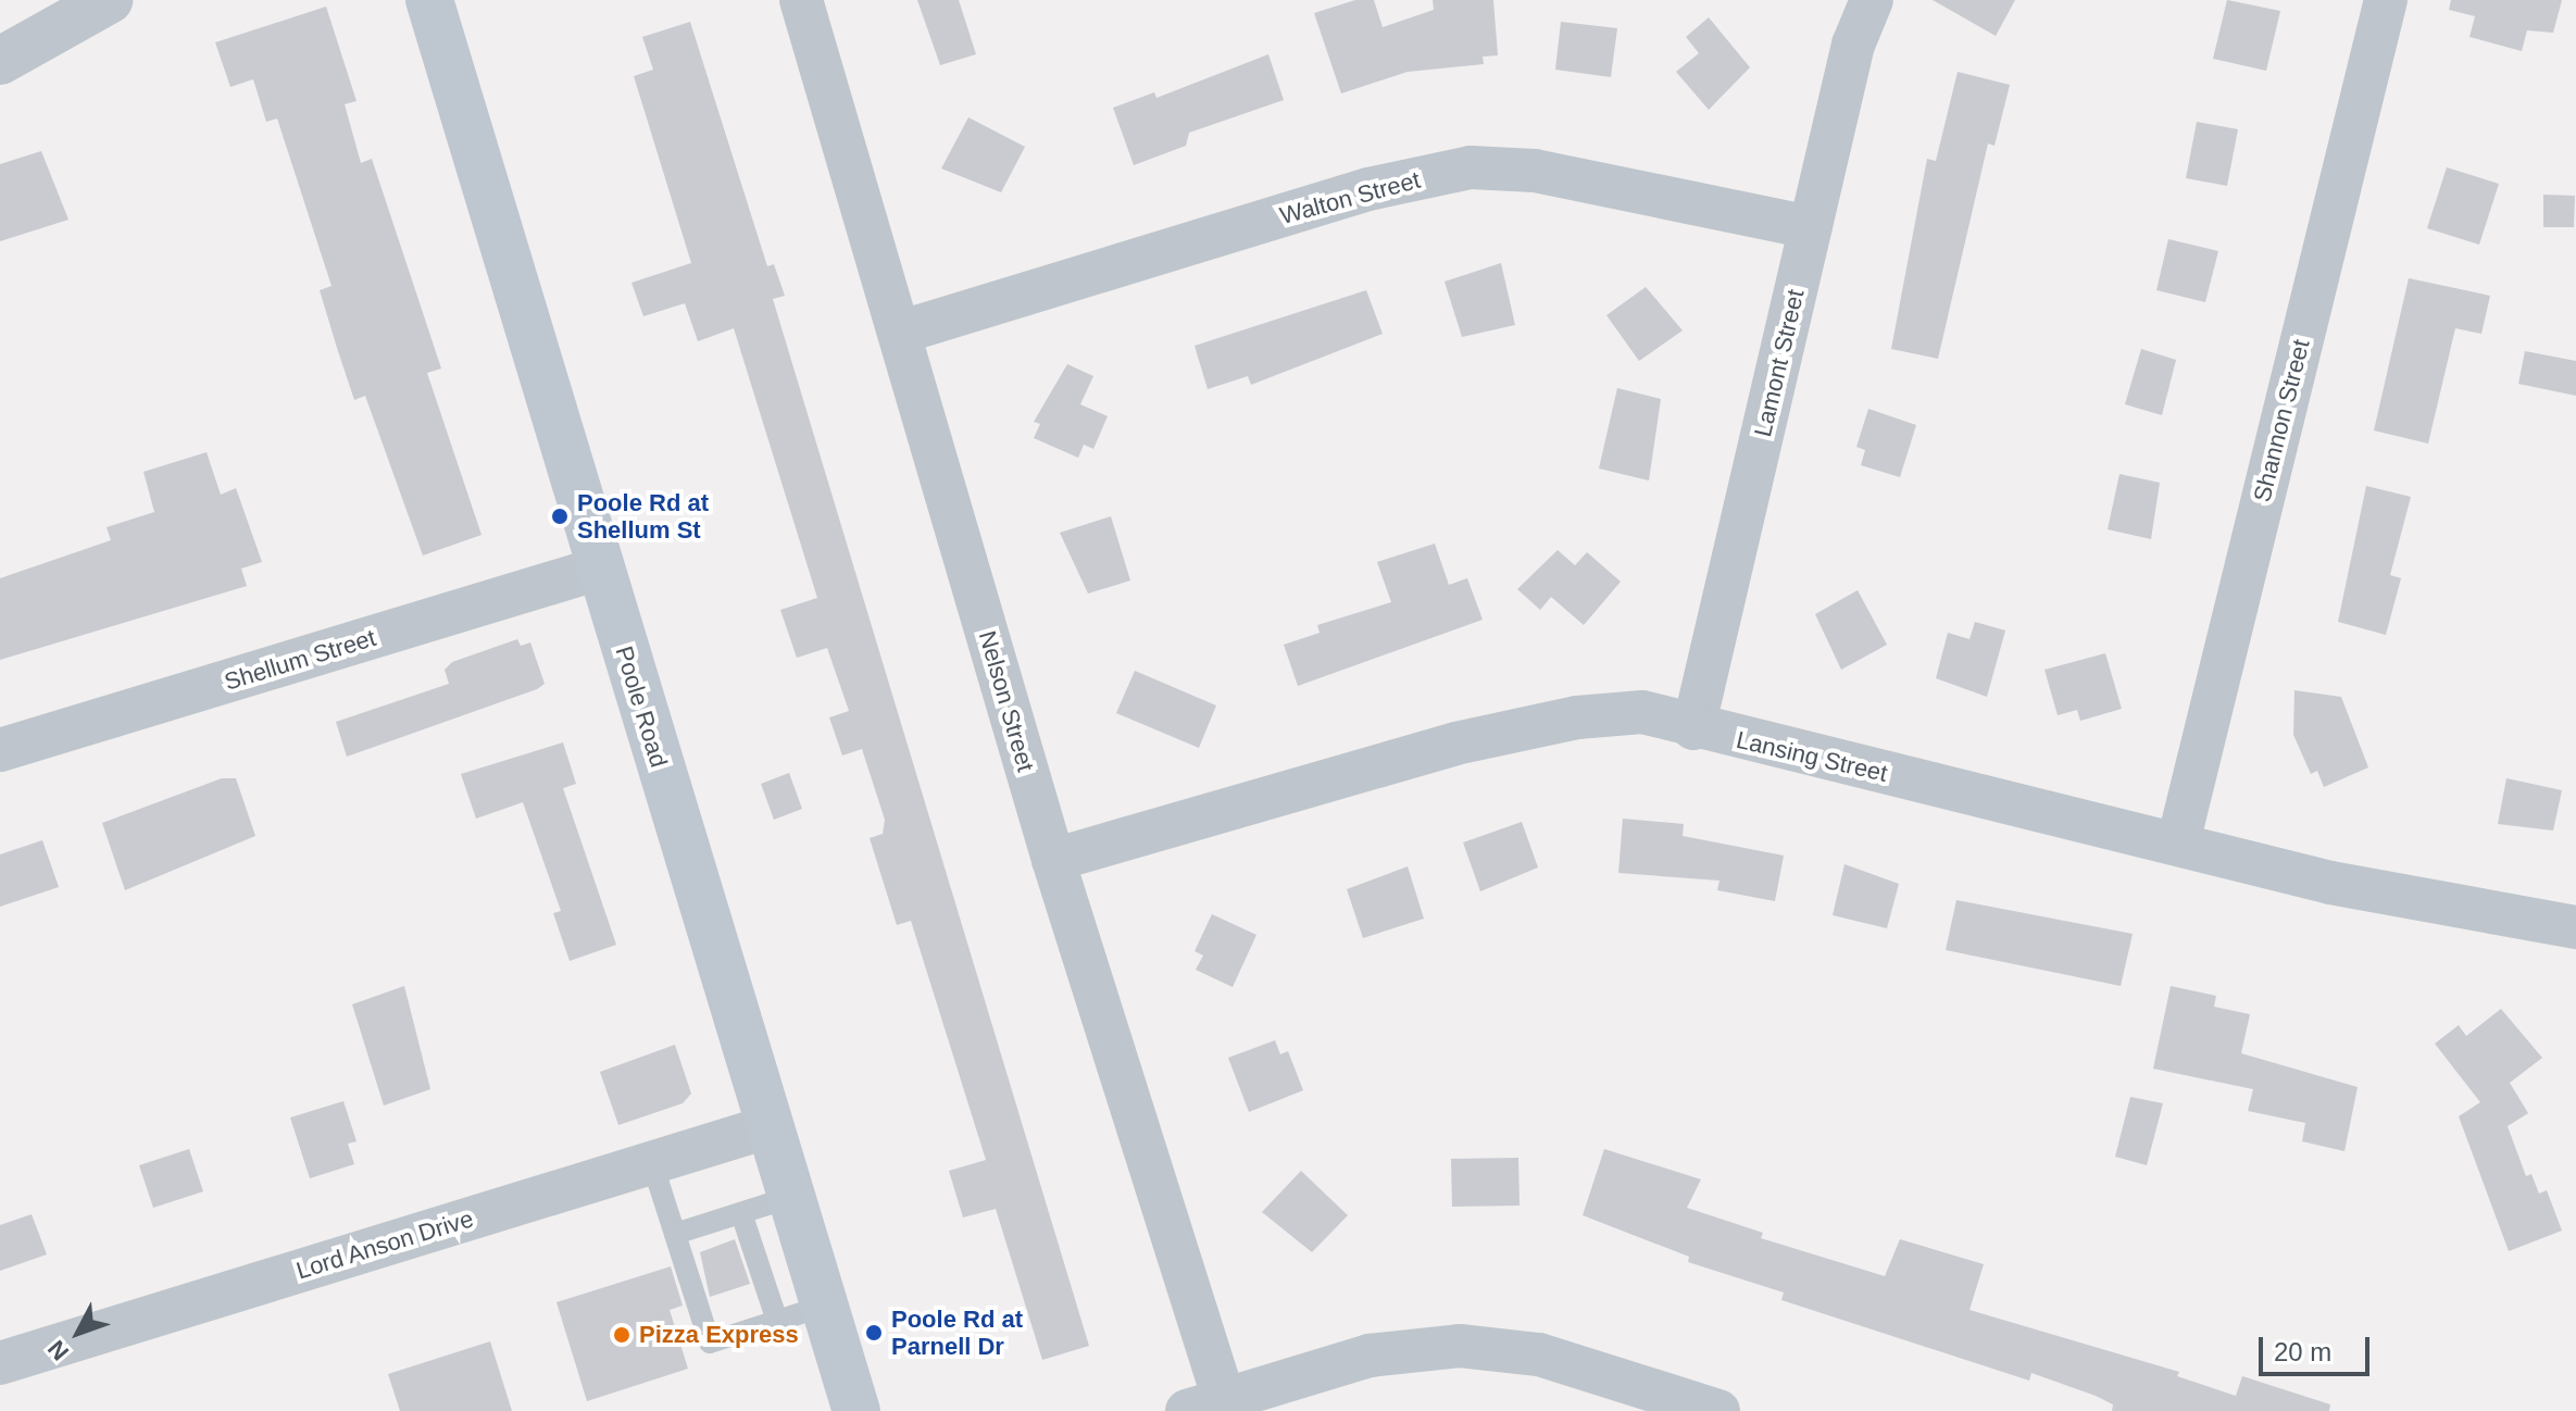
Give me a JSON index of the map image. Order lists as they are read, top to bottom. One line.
{"streets":{"main road":["Poole Road"],"street":["Walton Street","Lamont Street","Shannon Street","Shellum Street","Nelson Street","Lansing Street","Lord Anson Drive"]},"crossings":[["Walton Street","Lamont Street"],["Walton Street","Nelson Street"],["Lamont Street","Lansing Street"],["Shannon Street","Lansing Street"],["Shellum Street","Poole Road"],["Nelson Street","Lansing Street"],["Poole Road","Lord Anson Drive"]],"places":["Poole Rd at Shellum St","Poole Rd at Parnell Dr","Pizza Express"],"scale_bar":"20 m","north":"bottom left"}
